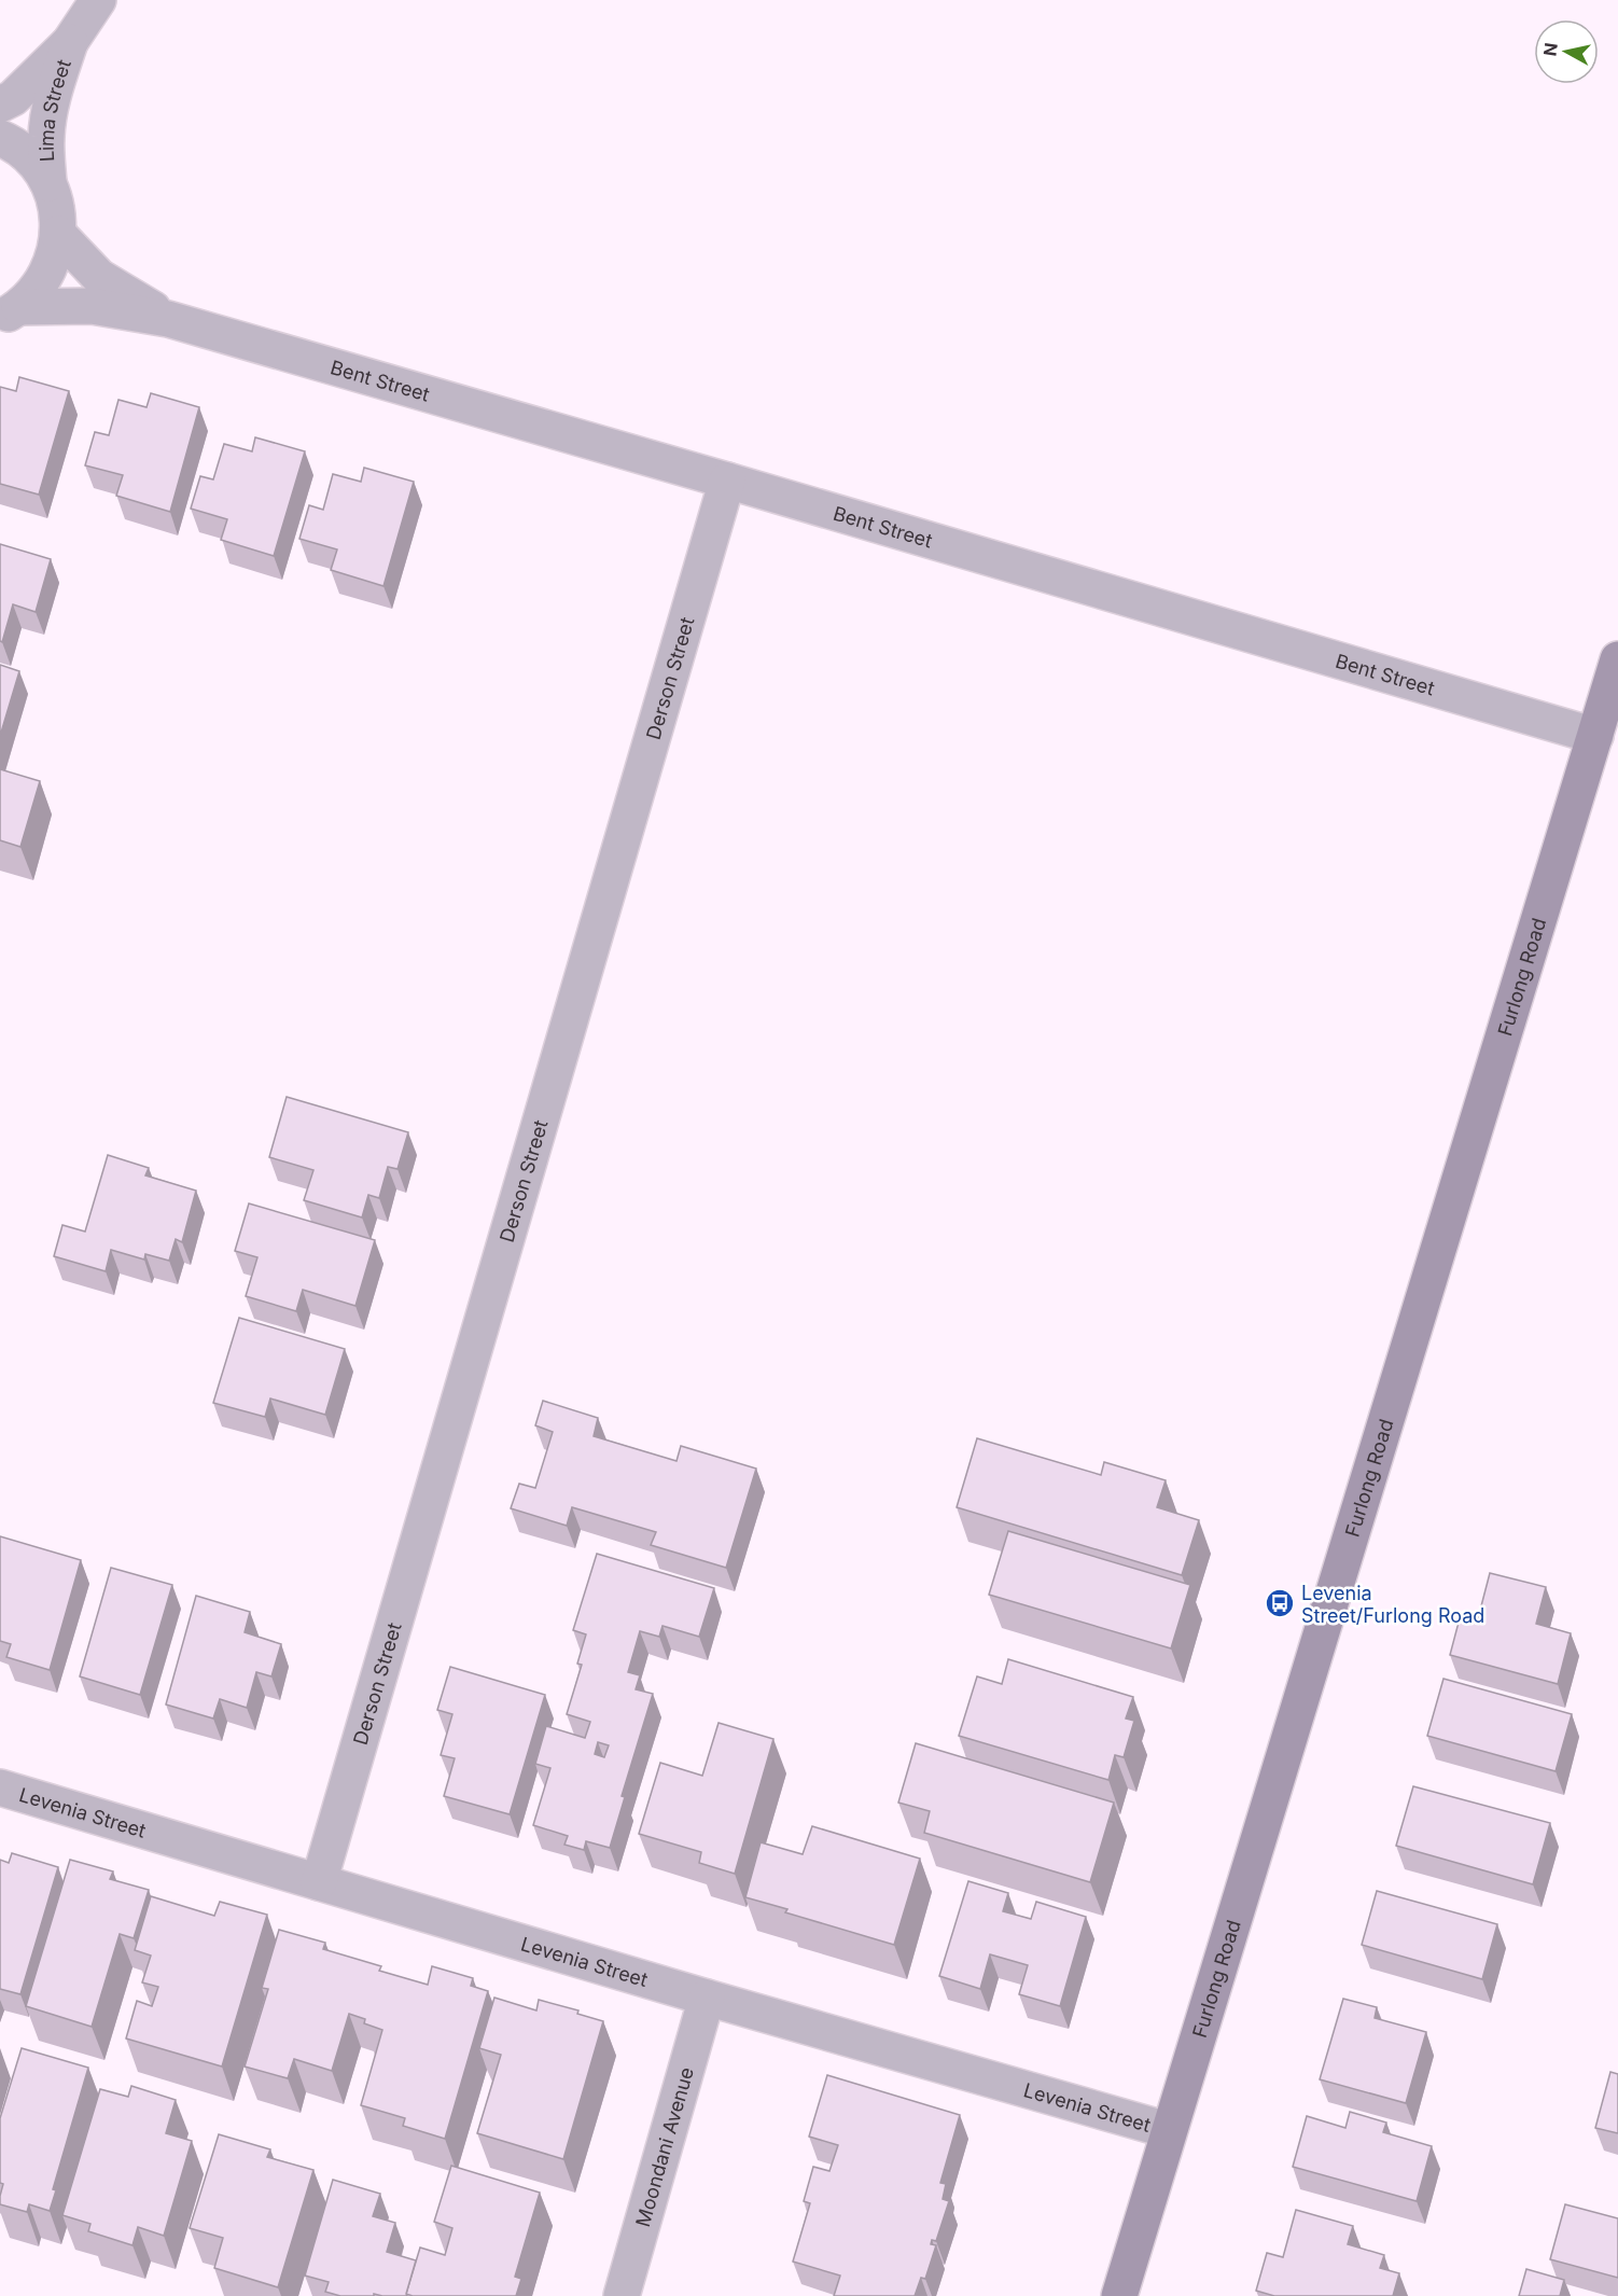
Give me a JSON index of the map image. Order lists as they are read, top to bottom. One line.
{"streets":{"main road":["Furlong Road"],"street":["Lima Street","Bent Street","Derson Street","Levenia Street","Moondani Avenue"]},"crossings":[["Bent Street","Derson Street"],["Bent Street","Furlong Road"],["Derson Street","Levenia Street"],["Furlong Road","Levenia Street"],["Levenia Street","Moondani Avenue"]],"places":{"bus stop":["Levenia Street/Furlong Road"]},"north":"left"}
